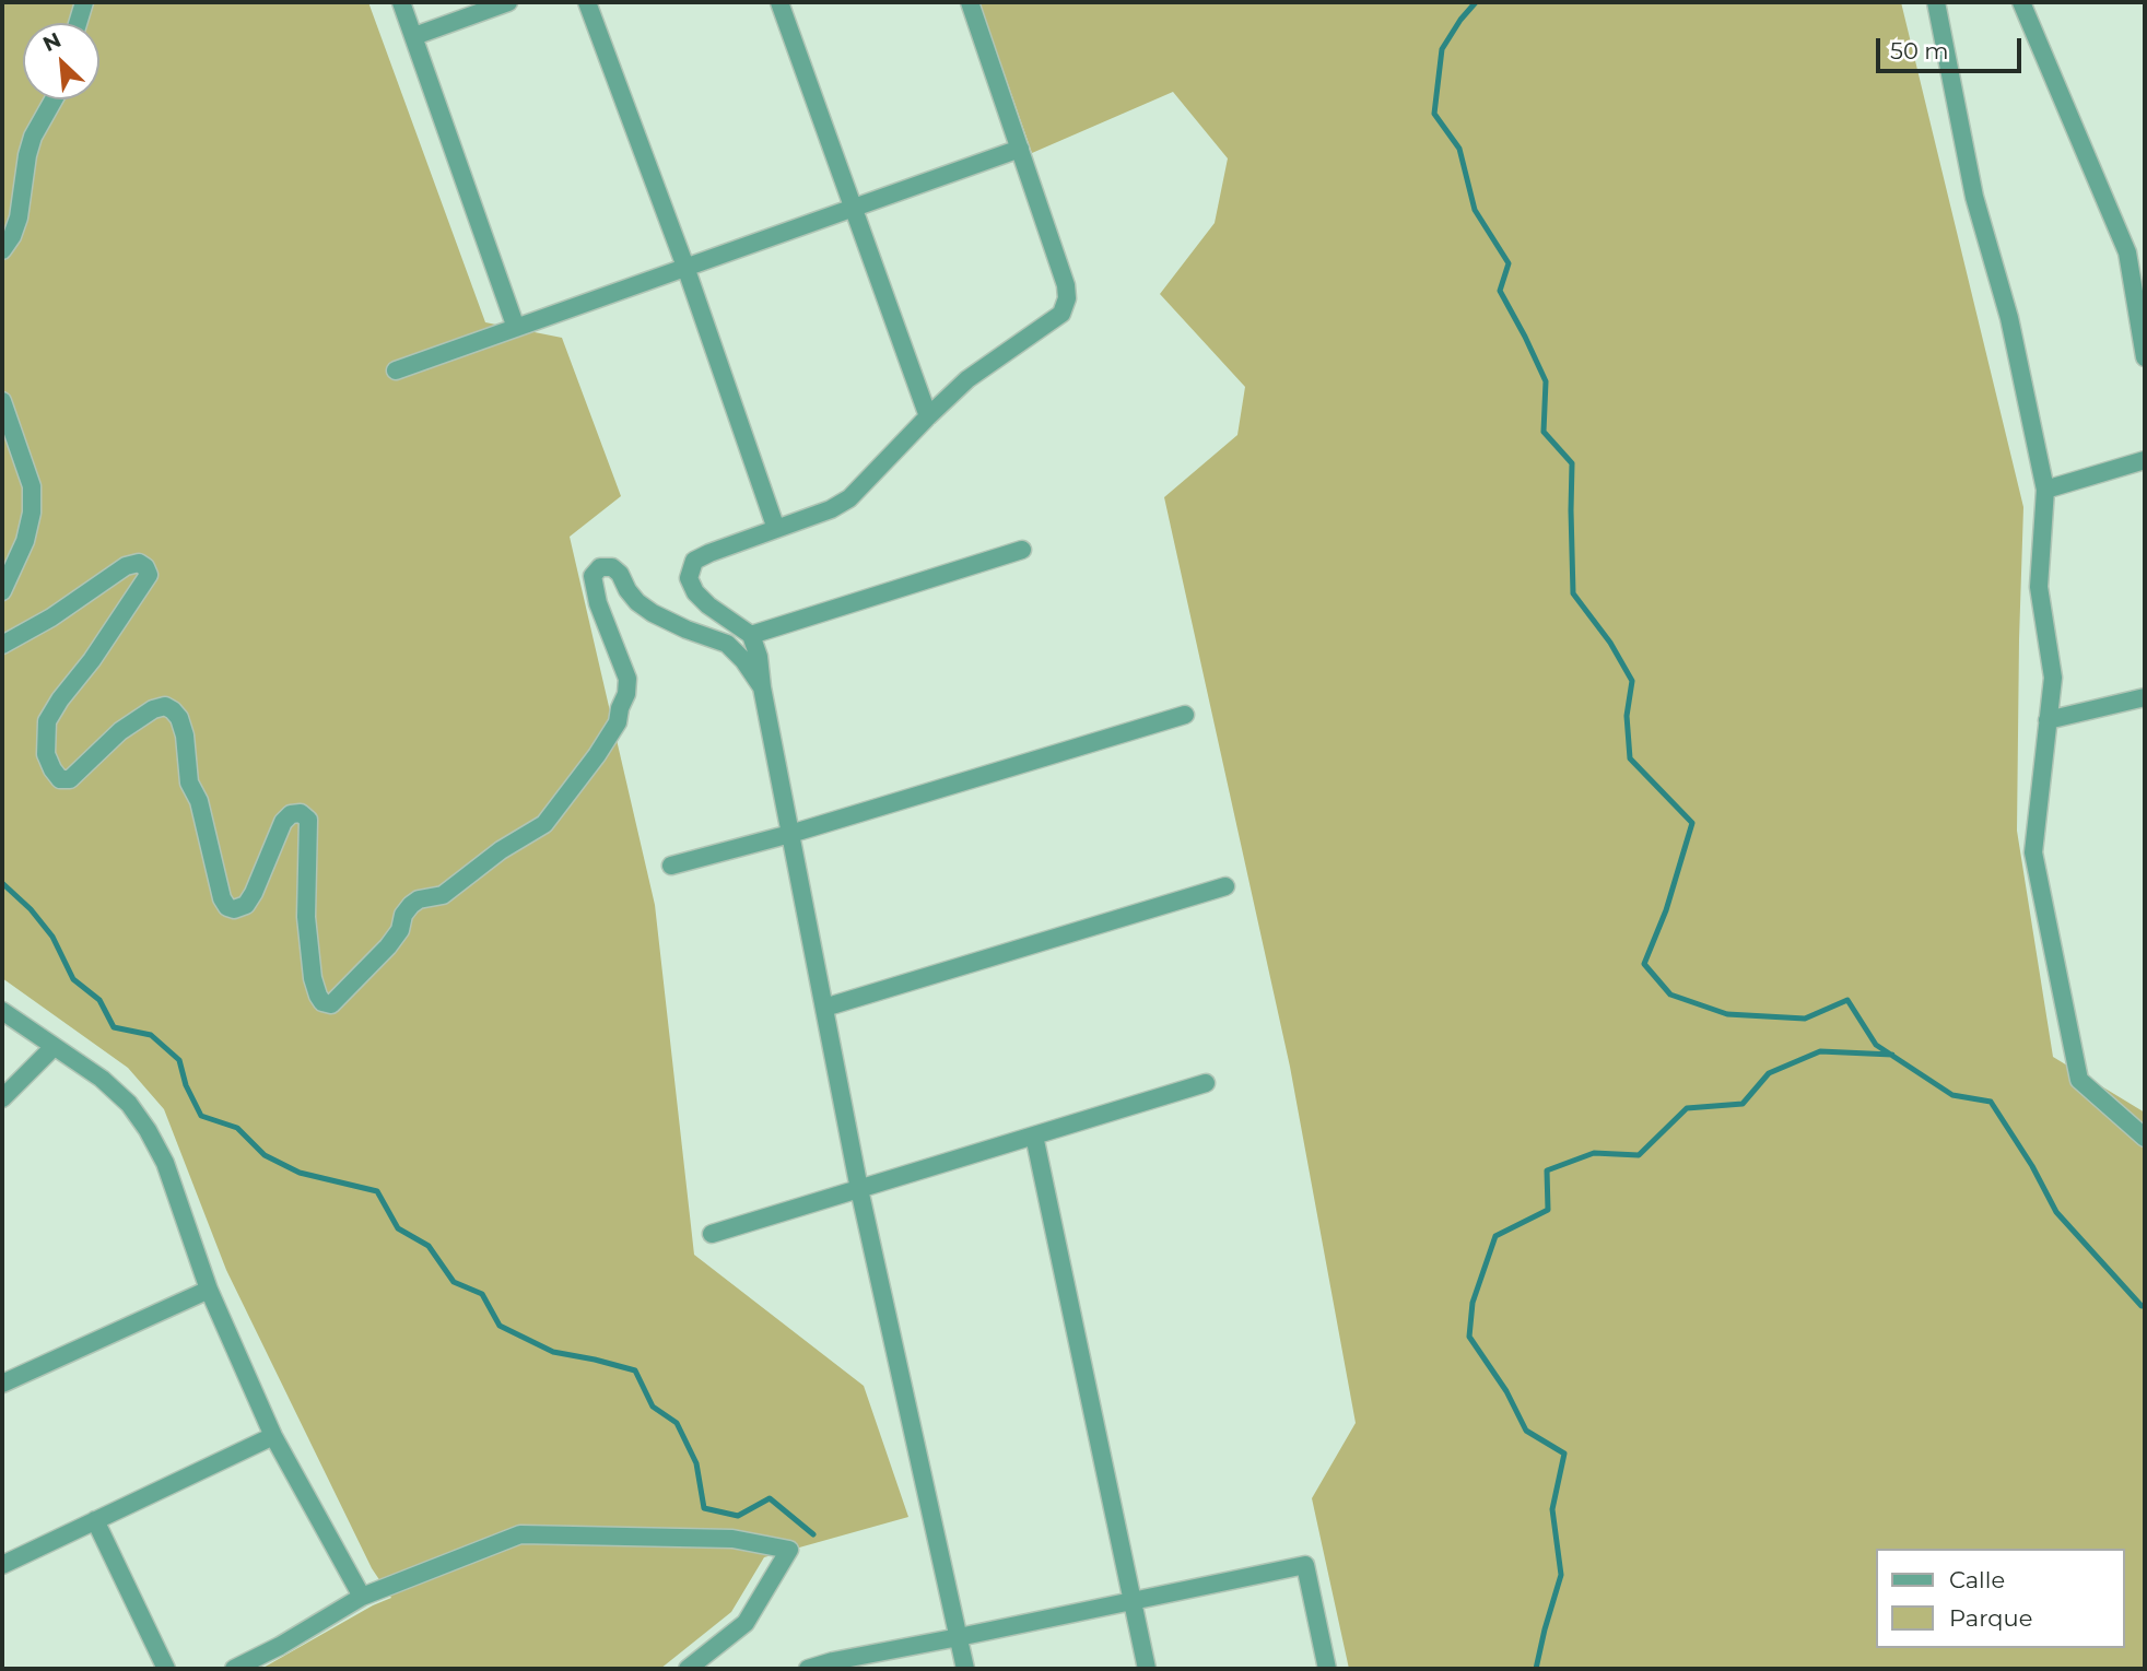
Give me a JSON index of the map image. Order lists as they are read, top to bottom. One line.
{"legend":["Calle","Parque"],"scale_bar":"50 m","north":"top left"}
